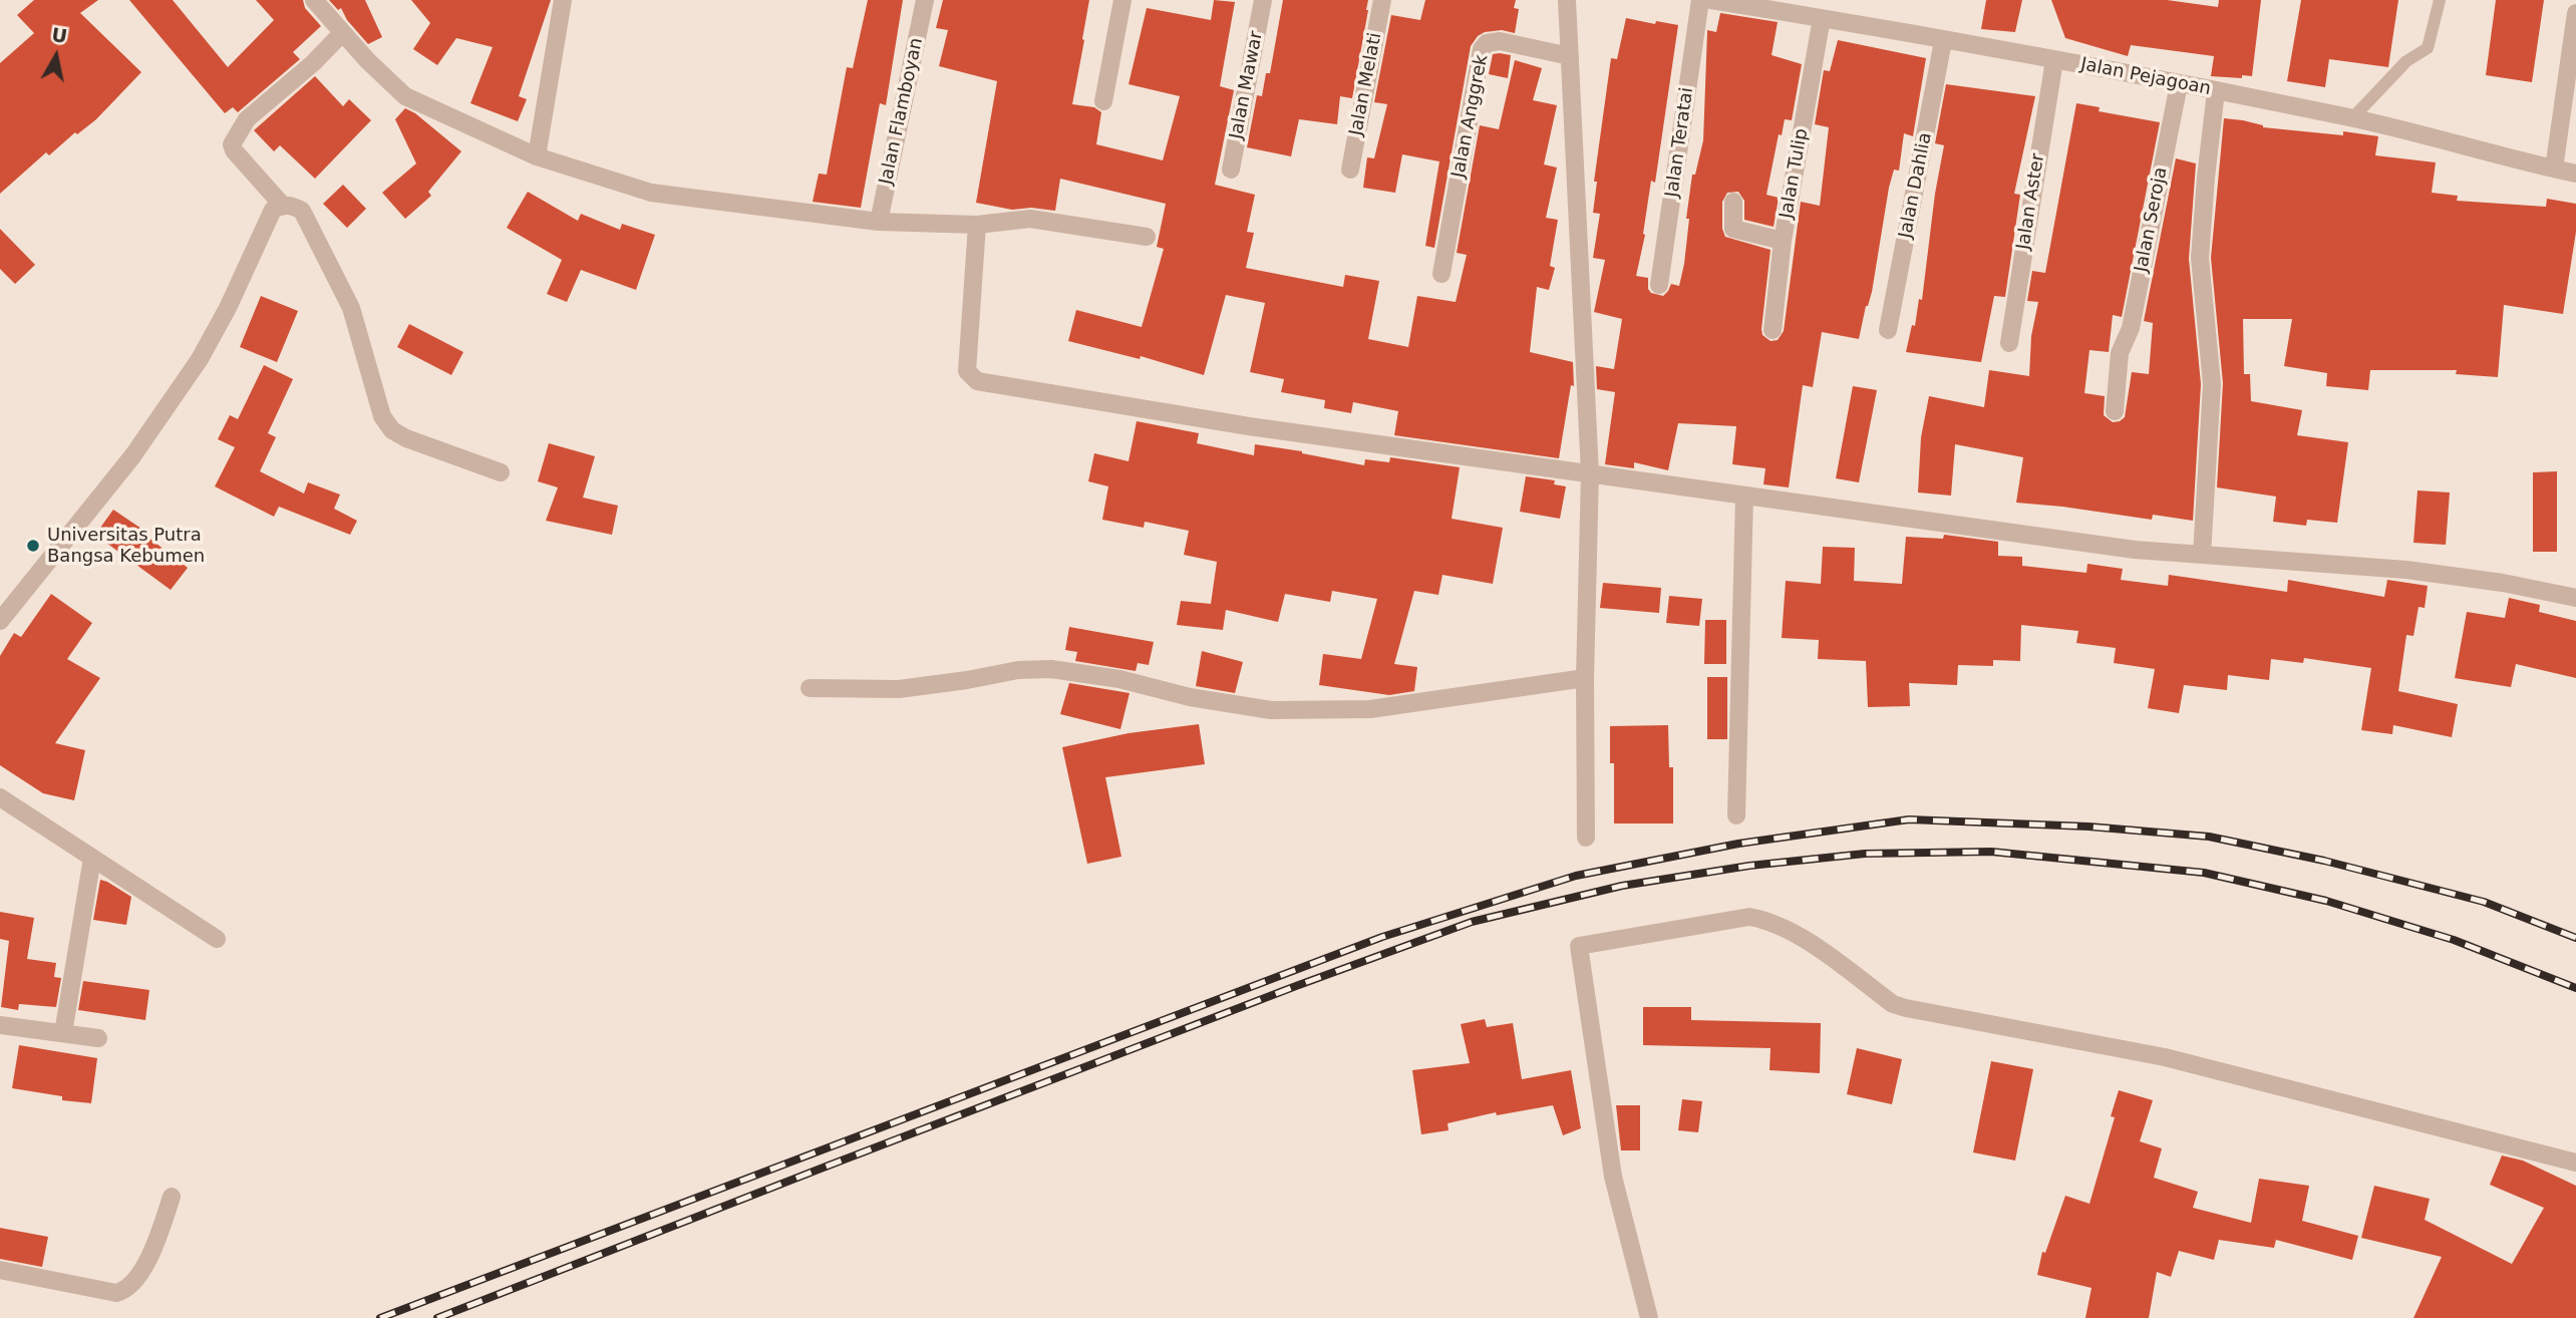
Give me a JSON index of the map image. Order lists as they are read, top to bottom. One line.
{"streets":{"street":["Jalan Pejagoan","Jalan Melati","Jalan Mawar","Jalan Flamboyan","Jalan Anggrek","Jalan Teratai","Jalan Tulip","Jalan Dahlia","Jalan Aster","Jalan Seroja"]},"crossings":[["Jalan Pejagoan","Jalan Tulip"],["Jalan Pejagoan","Jalan Dahlia"],["Jalan Pejagoan","Jalan Aster"],["Jalan Pejagoan","Jalan Seroja"]],"places":["Universitas Putra Bangsa Kebumen"],"north":"top"}
